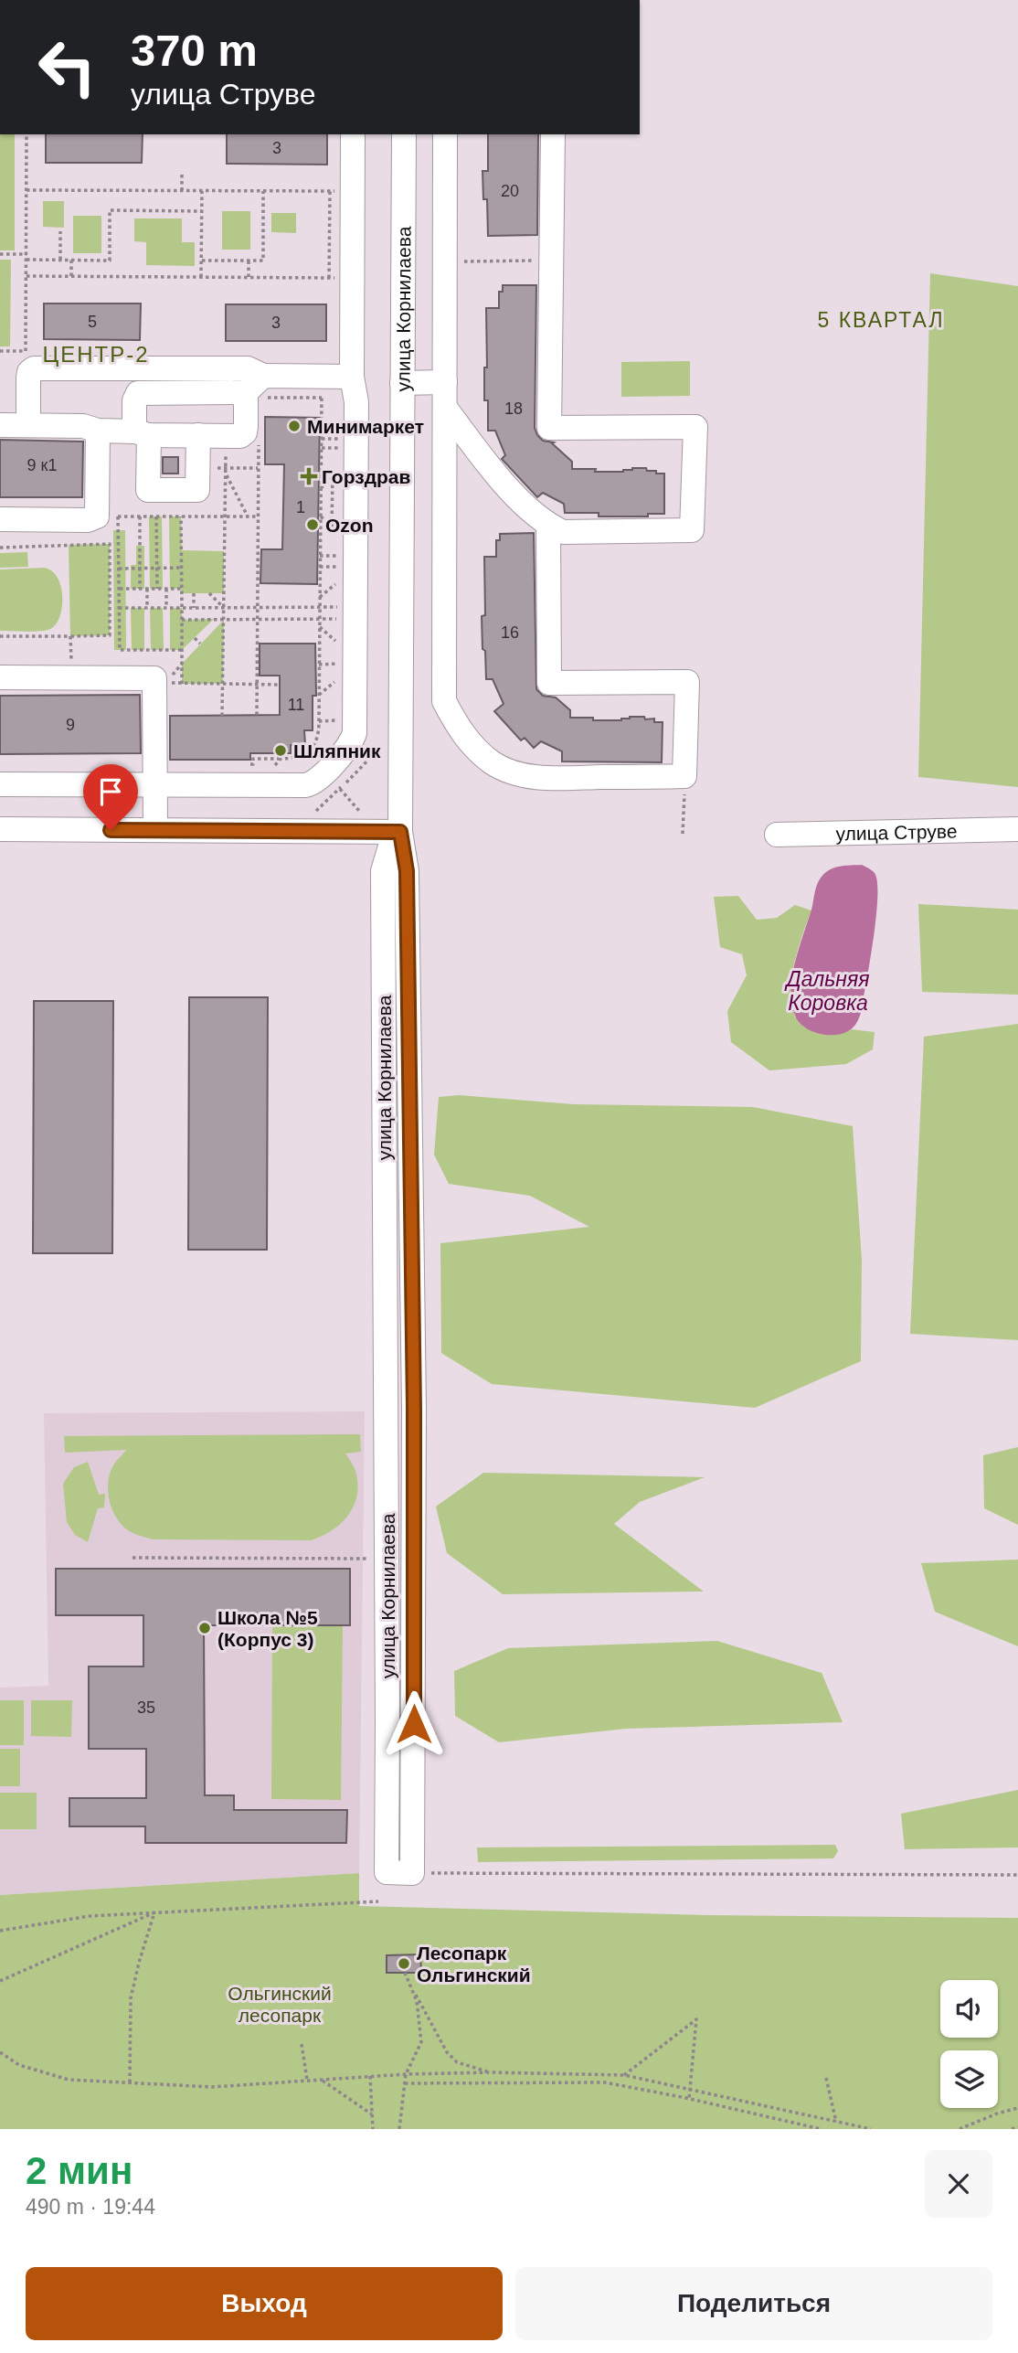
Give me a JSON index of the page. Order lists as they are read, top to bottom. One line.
{"streets":{"street":["улица Корнилаева","улица Струве"]},"districts":["5 КВАРТАЛ","ЦЕНТР-2"],"water":["Дальняя Коровка"],"parks":["Ольгинский лесопарк"],"places":{"other":["Минимаркет","Ozon","Шляпник","Школа №5 (Корпус 3)","Лесопарк Ольгинский"],"health":["Горздрав"]},"house_numbers":["3","20","5","3","18","9 к1","1","16","11","9","35"],"page":{"turn":["370 m","улица Струве"],"heading":["2 мин","490 m · 19:44"],"buttons":["Выход","Поделиться"]}}
